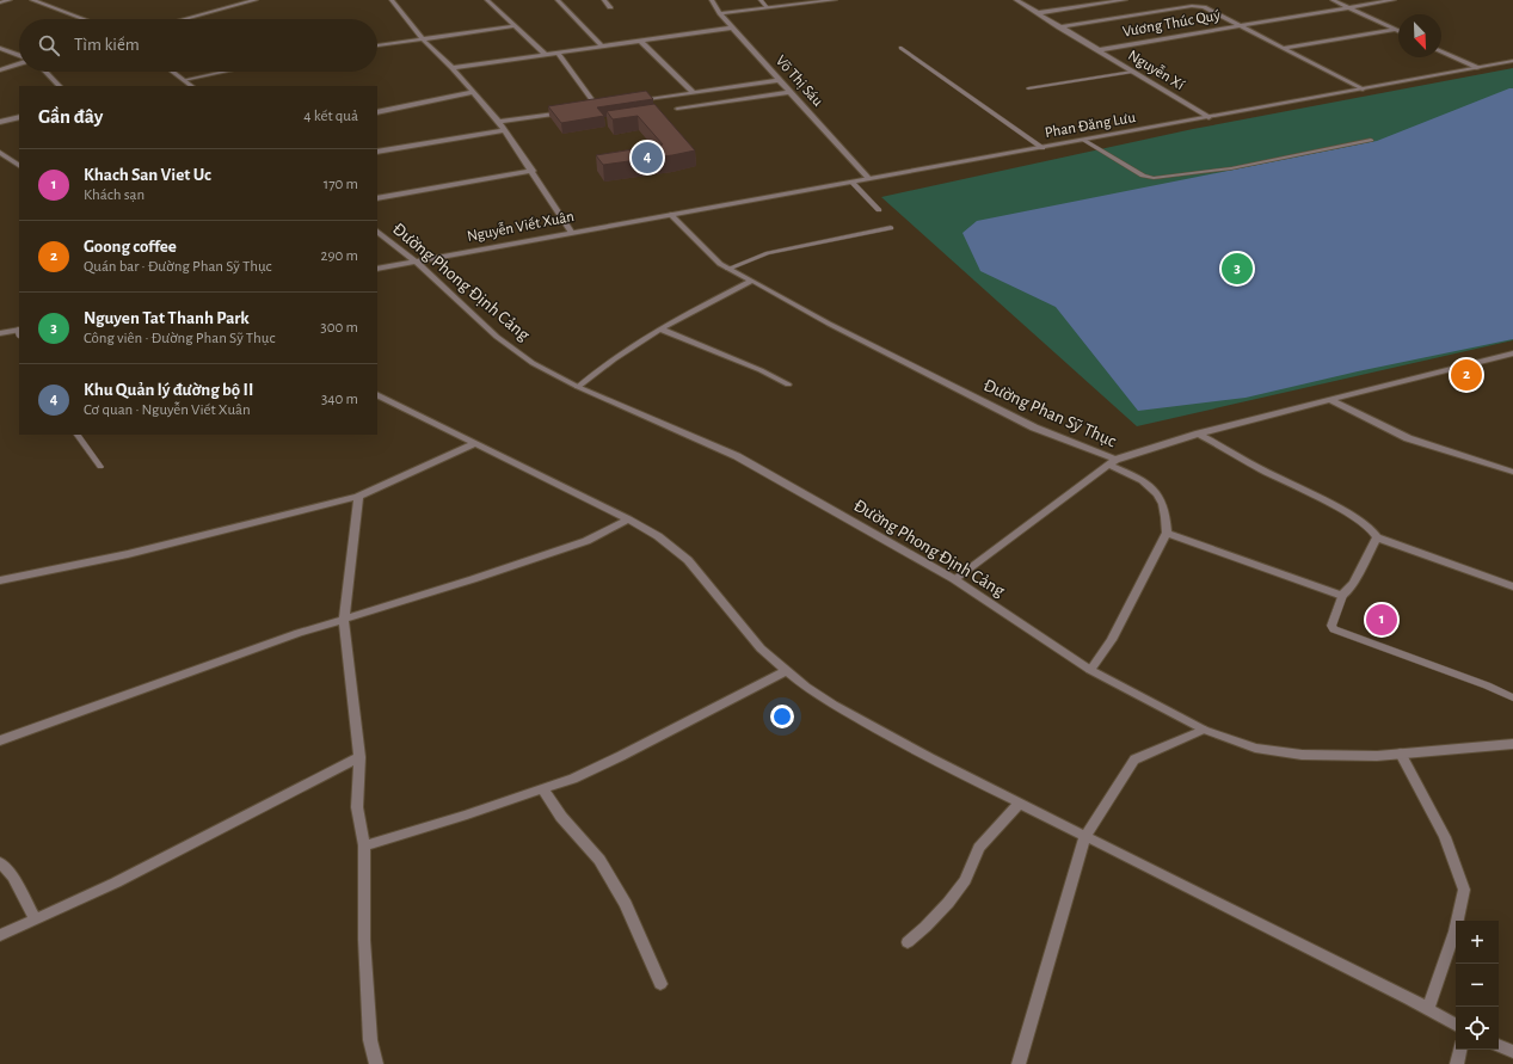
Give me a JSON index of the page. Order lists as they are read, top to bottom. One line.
{"streets":{"street":["Vương Thúc Quý","Nguyễn Xí","Võ Thị Sáu","Phan Đăng Lưu","Nguyễn Viết Xuân","Đường Phong Định Cảng","Đường Phan Sỹ Thục"]},"crossings":[["Vương Thúc Quý","Nguyễn Xí"],["Nguyễn Xí","Phan Đăng Lưu"],["Võ Thị Sáu","Phan Đăng Lưu"],["Phan Đăng Lưu","Nguyễn Viết Xuân"],["Phan Đăng Lưu","Đường Phan Sỹ Thục"],["Nguyễn Viết Xuân","Đường Phong Định Cảng"],["Nguyễn Viết Xuân","Đường Phan Sỹ Thục"]],"north":"bottom right","page":{"search":"Tìm kiếm","heading":["Gần đây","4 kết quả"],"pins":["4","3","2","1"],"list":[{"mark":"1","name":"Khach San Viet Uc","note":"Khách sạn","value":"170 m"},{"mark":"2","name":"Goong coffee","note":"Quán bar · Đường Phan Sỹ Thục","value":"290 m"},{"mark":"3","name":"Nguyen Tat Thanh Park","note":"Công viên · Đường Phan Sỹ Thục","value":"300 m"},{"mark":"4","name":"Khu Quản lý đường bộ II","note":"Cơ quan · Nguyễn Viết Xuân","value":"340 m"}],"map_buttons":["+","−"]}}
